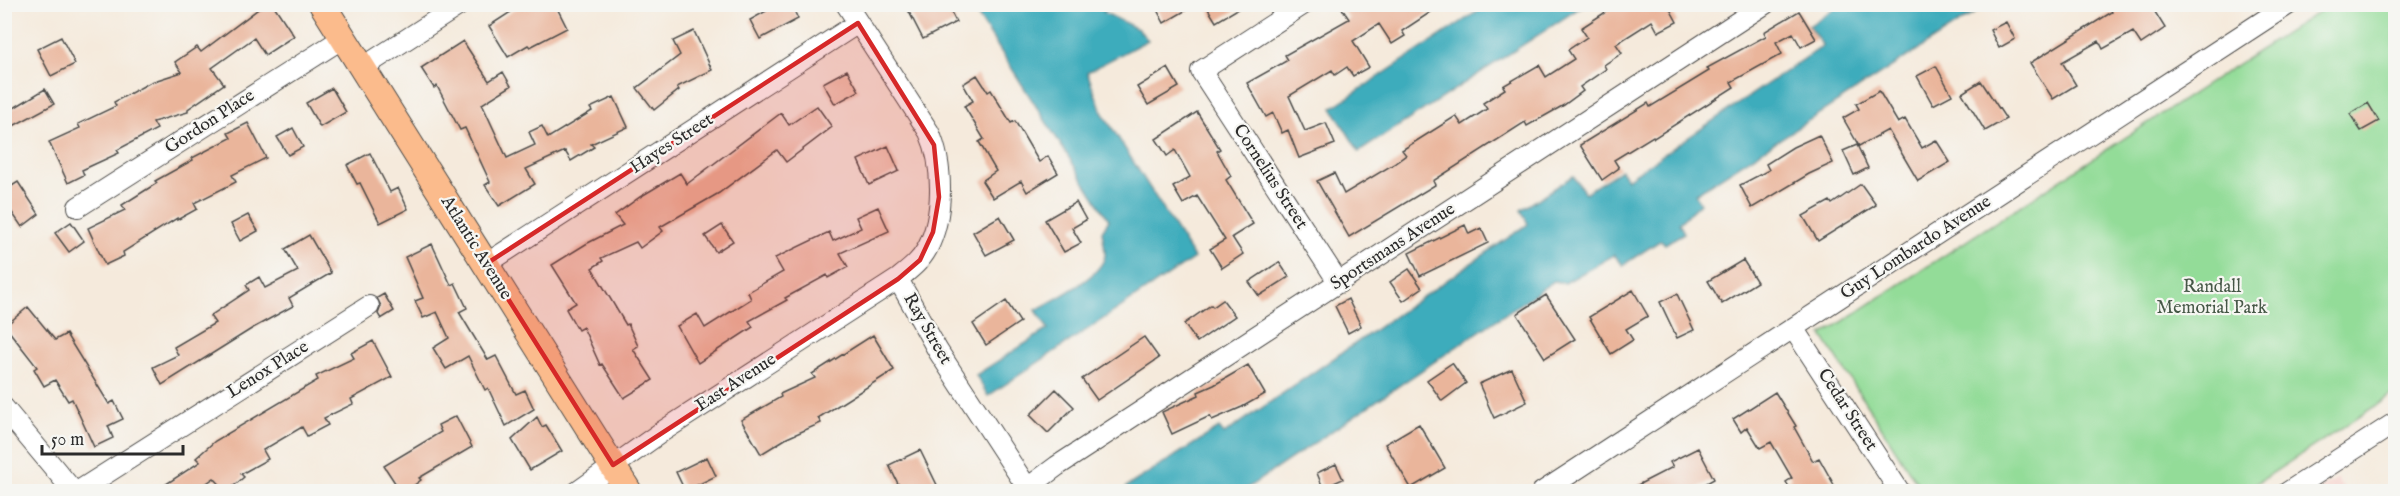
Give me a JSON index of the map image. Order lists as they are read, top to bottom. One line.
{"streets":{"main road":["Atlantic Avenue"],"street":["Gordon Place","Hayes Street","Cornelius Street","Sportsmans Avenue","Guy Lombardo Avenue","Ray Street","Lenox Place","East Avenue","Cedar Street"]},"crossings":[["Gordon Place","Atlantic Avenue"],["Hayes Street","Atlantic Avenue"],["Hayes Street","Ray Street"],["Cornelius Street","Sportsmans Avenue"],["Sportsmans Avenue","Ray Street"],["Atlantic Avenue","East Avenue"],["Guy Lombardo Avenue","Cedar Street"],["Ray Street","East Avenue"]],"parks":["Randall Memorial Park"],"scale_bar":"50 m"}
